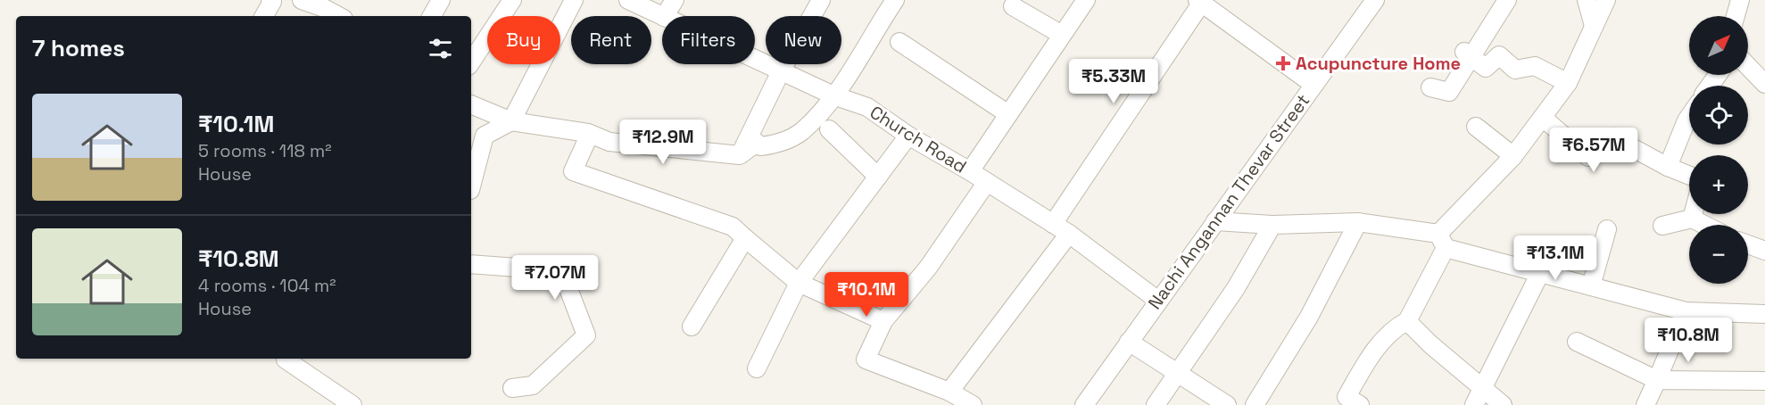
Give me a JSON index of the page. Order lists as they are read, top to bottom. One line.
{"streets":{"street":["Church Road","Nachi Angannan Thevar Street"]},"crossings":[["Church Road","Nachi Angannan Thevar Street"]],"places":{"health":["Acupuncture Home"]},"north":"top right","page":{"map_buttons":["+","−"],"chip":["Buy","Rent","Filters","New"],"heading":"7 homes","price":["₹5.33M","₹12.9M","₹6.57M","₹13.1M","₹7.07M","₹10.1M","₹10.8M"],"list":[{"name":"₹10.1M","note":"5 rooms · 118 m² · House"},{"name":"₹10.8M","note":"4 rooms · 104 m² · House"}]}}
